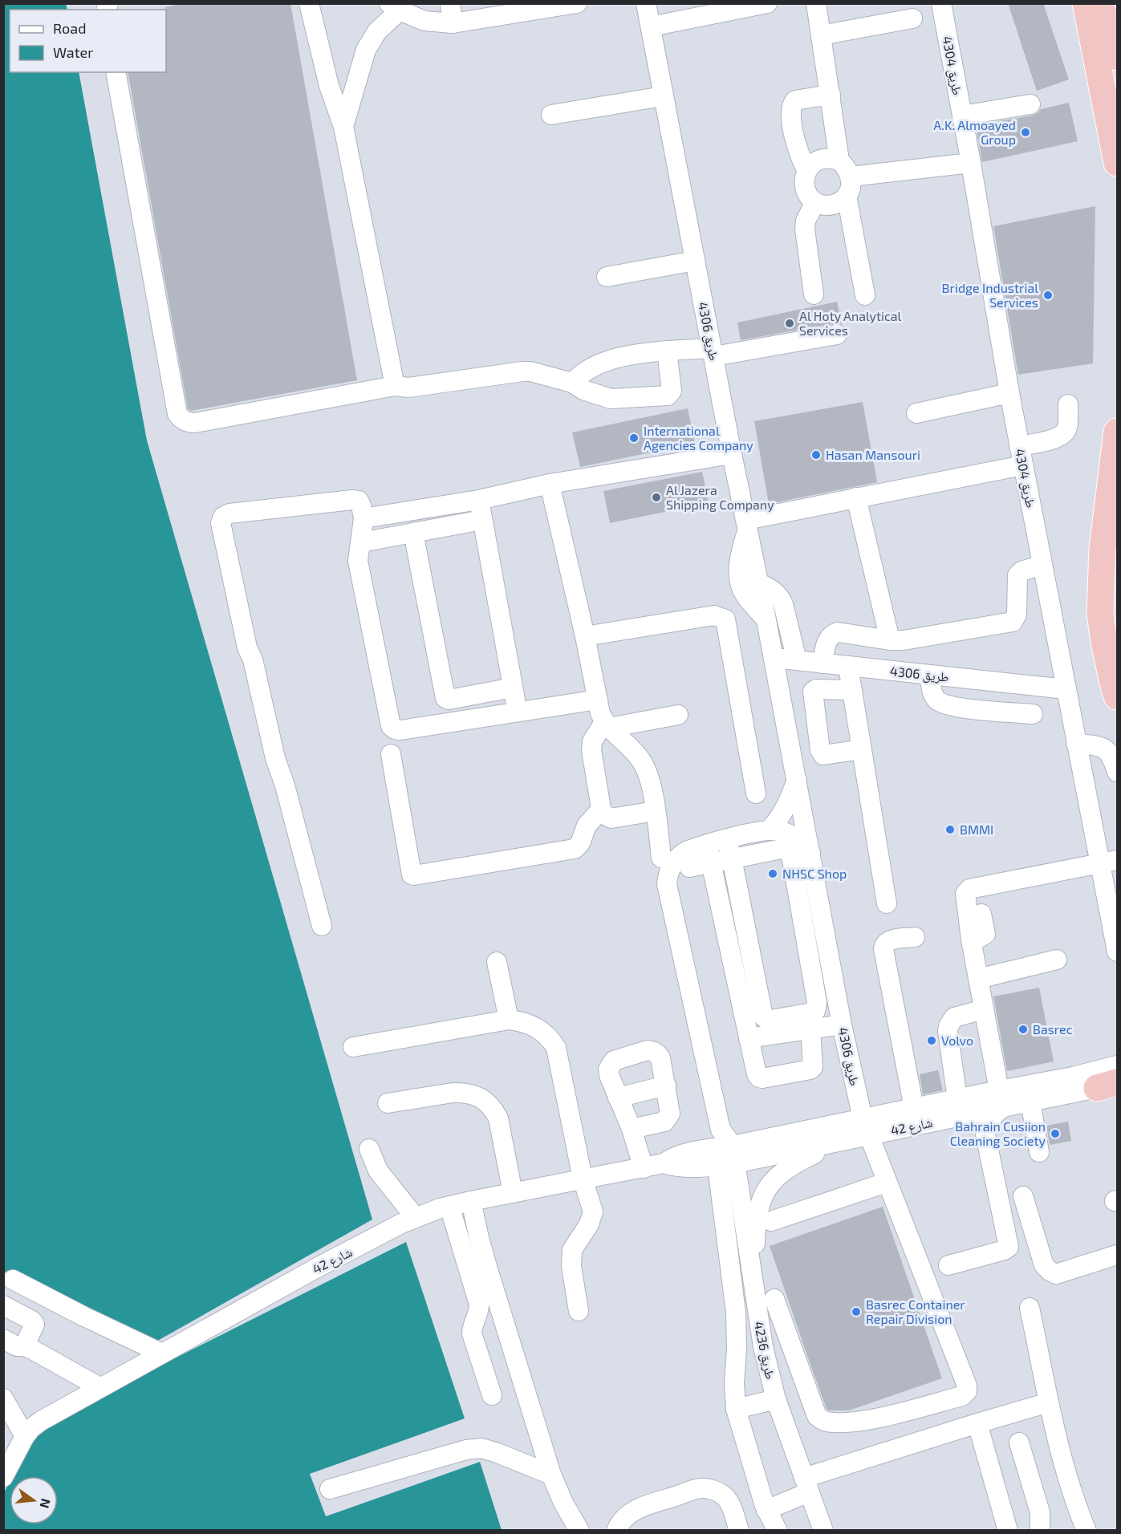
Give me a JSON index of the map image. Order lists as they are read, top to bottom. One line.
{"streets":{"street":["طريق 4304","طريق 4306","شارع 42","طريق 4236"]},"crossings":[["طريق 4304","طريق 4306"],["طريق 4306","شارع 42"],["شارع 42","طريق 4236"]],"places":["A.K. Almoayed Group","Bridge Industrial Services","Al Hoty Analytical Services","International Agencies Company","Hasan Mansouri","Al Jazera Shipping Company","BMMI","NHSC Shop","Basrec","Volvo","Bahrain Cusiion Cleaning Society","Basrec Container Repair Division"],"legend":["Road","Water"],"north":"right"}
